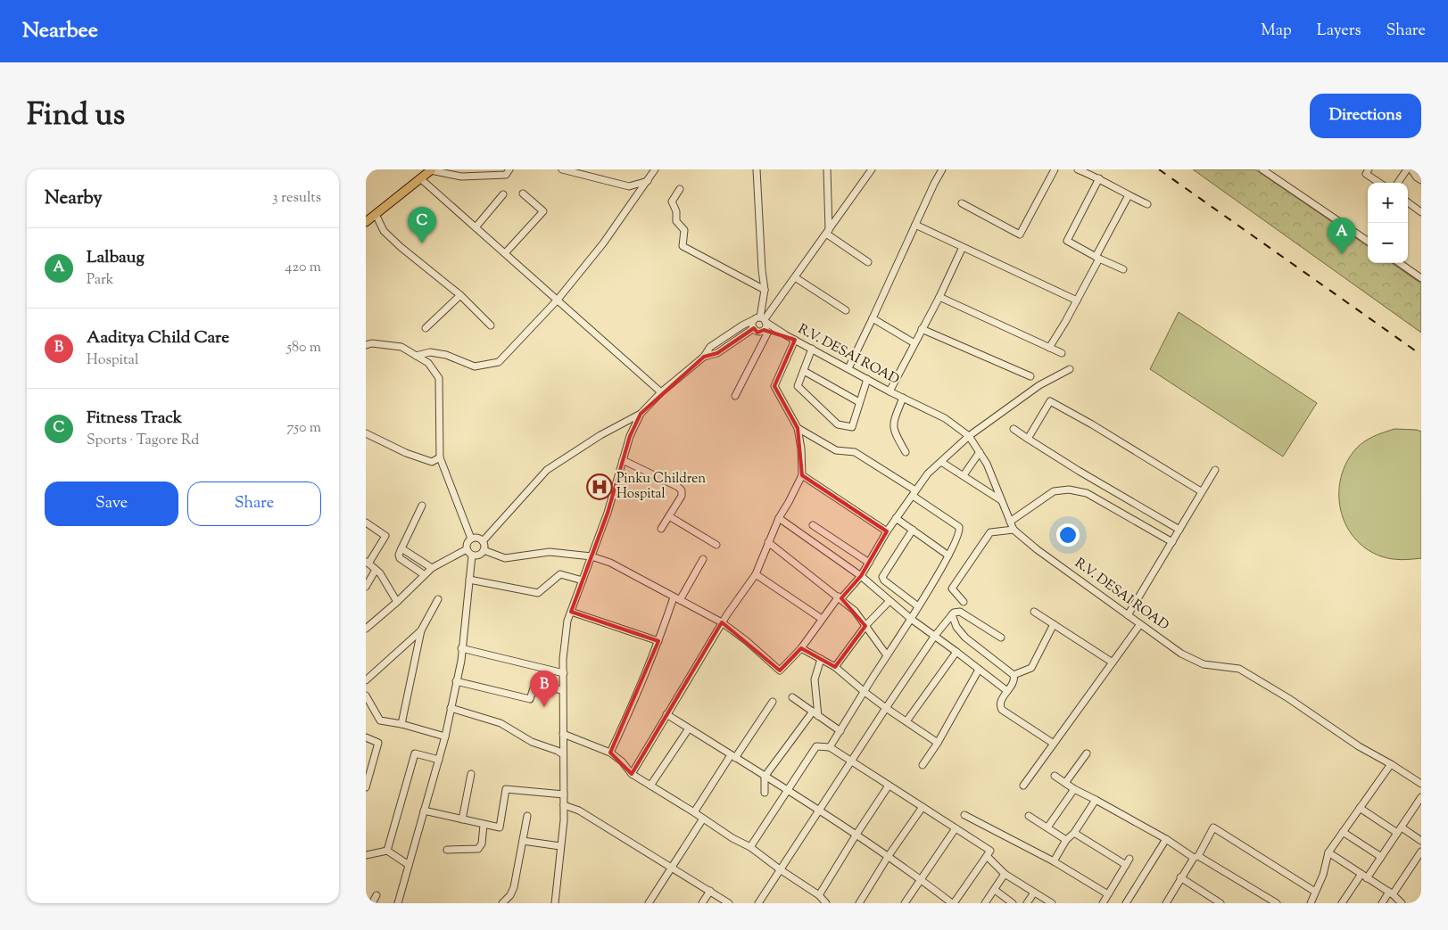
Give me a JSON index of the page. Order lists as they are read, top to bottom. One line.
{"streets":{"street":["R.V. DESAI ROAD"]},"places":{"hospital":["Pinku Children Hospital"]},"page":{"header":"Nearbee","nav":["Map","Layers","Share"],"title":"Find us","buttons":["Directions",["Save","Share"]],"heading":["Nearby","3 results"],"map_buttons":["+","−"],"pins":["C","A","B"],"list":[{"mark":"A","name":"Lalbaug","note":"Park","value":"420 m"},{"mark":"B","name":"Aaditya Child Care","note":"Hospital","value":"580 m"},{"mark":"C","name":"Fitness Track","note":"Sports · Tagore Rd","value":"750 m"}]}}
